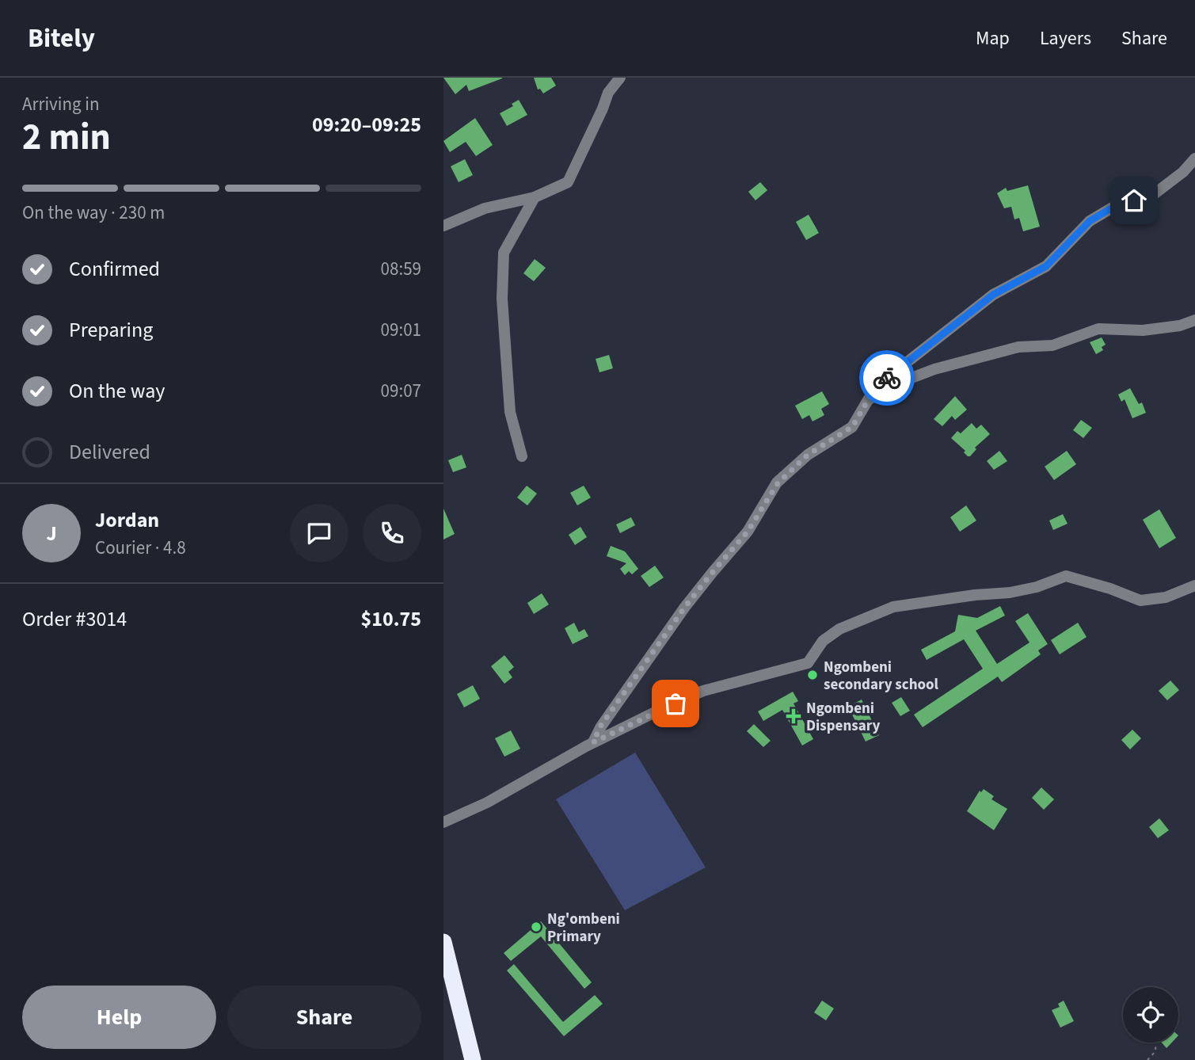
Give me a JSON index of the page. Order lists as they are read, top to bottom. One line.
{"places":{"other":["Ngombeni secondary school","Ng'ombeni Primary"],"health":["Ngombeni Dispensary"]},"page":{"header":"Bitely","nav":["Map","Layers","Share"],"heading":["2 min","Arriving in","09:20–09:25"],"panel":["Jordan","Courier · 4.8","Order #3014","$10.75"],"bar":"On the way · 230 m","list":[["Confirmed","08:59"],["Preparing","09:01"],["On the way","09:07"],"Delivered"],"round":"J","buttons":["Help","Share"]}}
